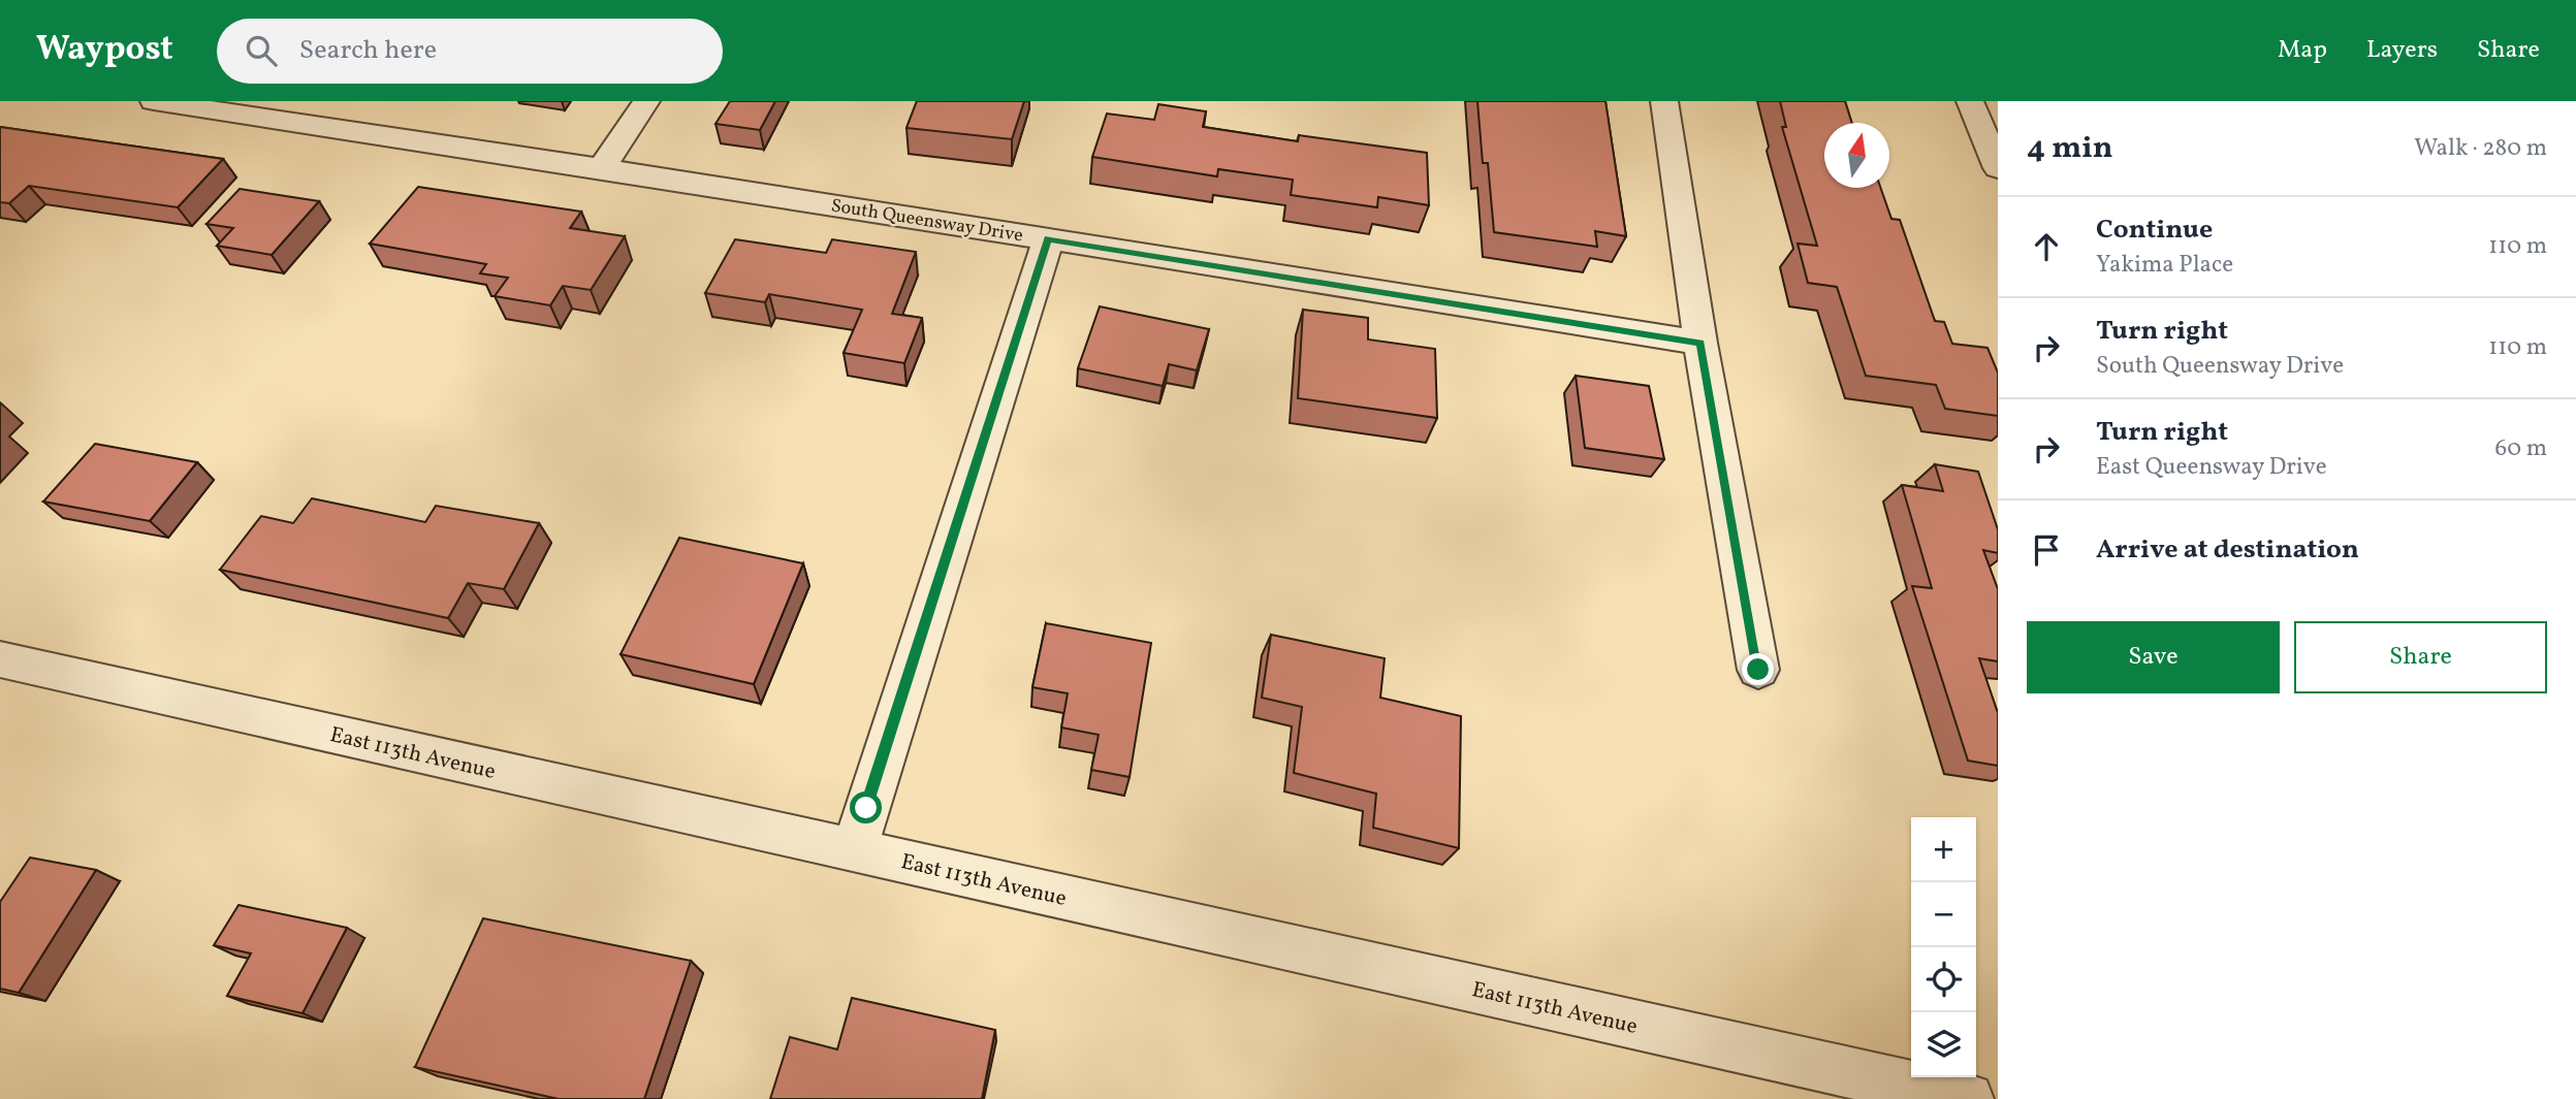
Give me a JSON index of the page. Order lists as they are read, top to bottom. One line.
{"streets":{"street":["South Queensway Drive","East 113th Avenue"]},"north":"top","page":{"header":"Waypost","search":"Search here","nav":["Map","Layers","Share"],"heading":["4 min","Walk · 280 m"],"list":[["Continue","Yakima Place","110 m"],["Turn right","South Queensway Drive","110 m"],["Turn right","East Queensway Drive","60 m"],"Arrive at destination"],"buttons":["Save","Share"],"map_buttons":["+","−"]}}
